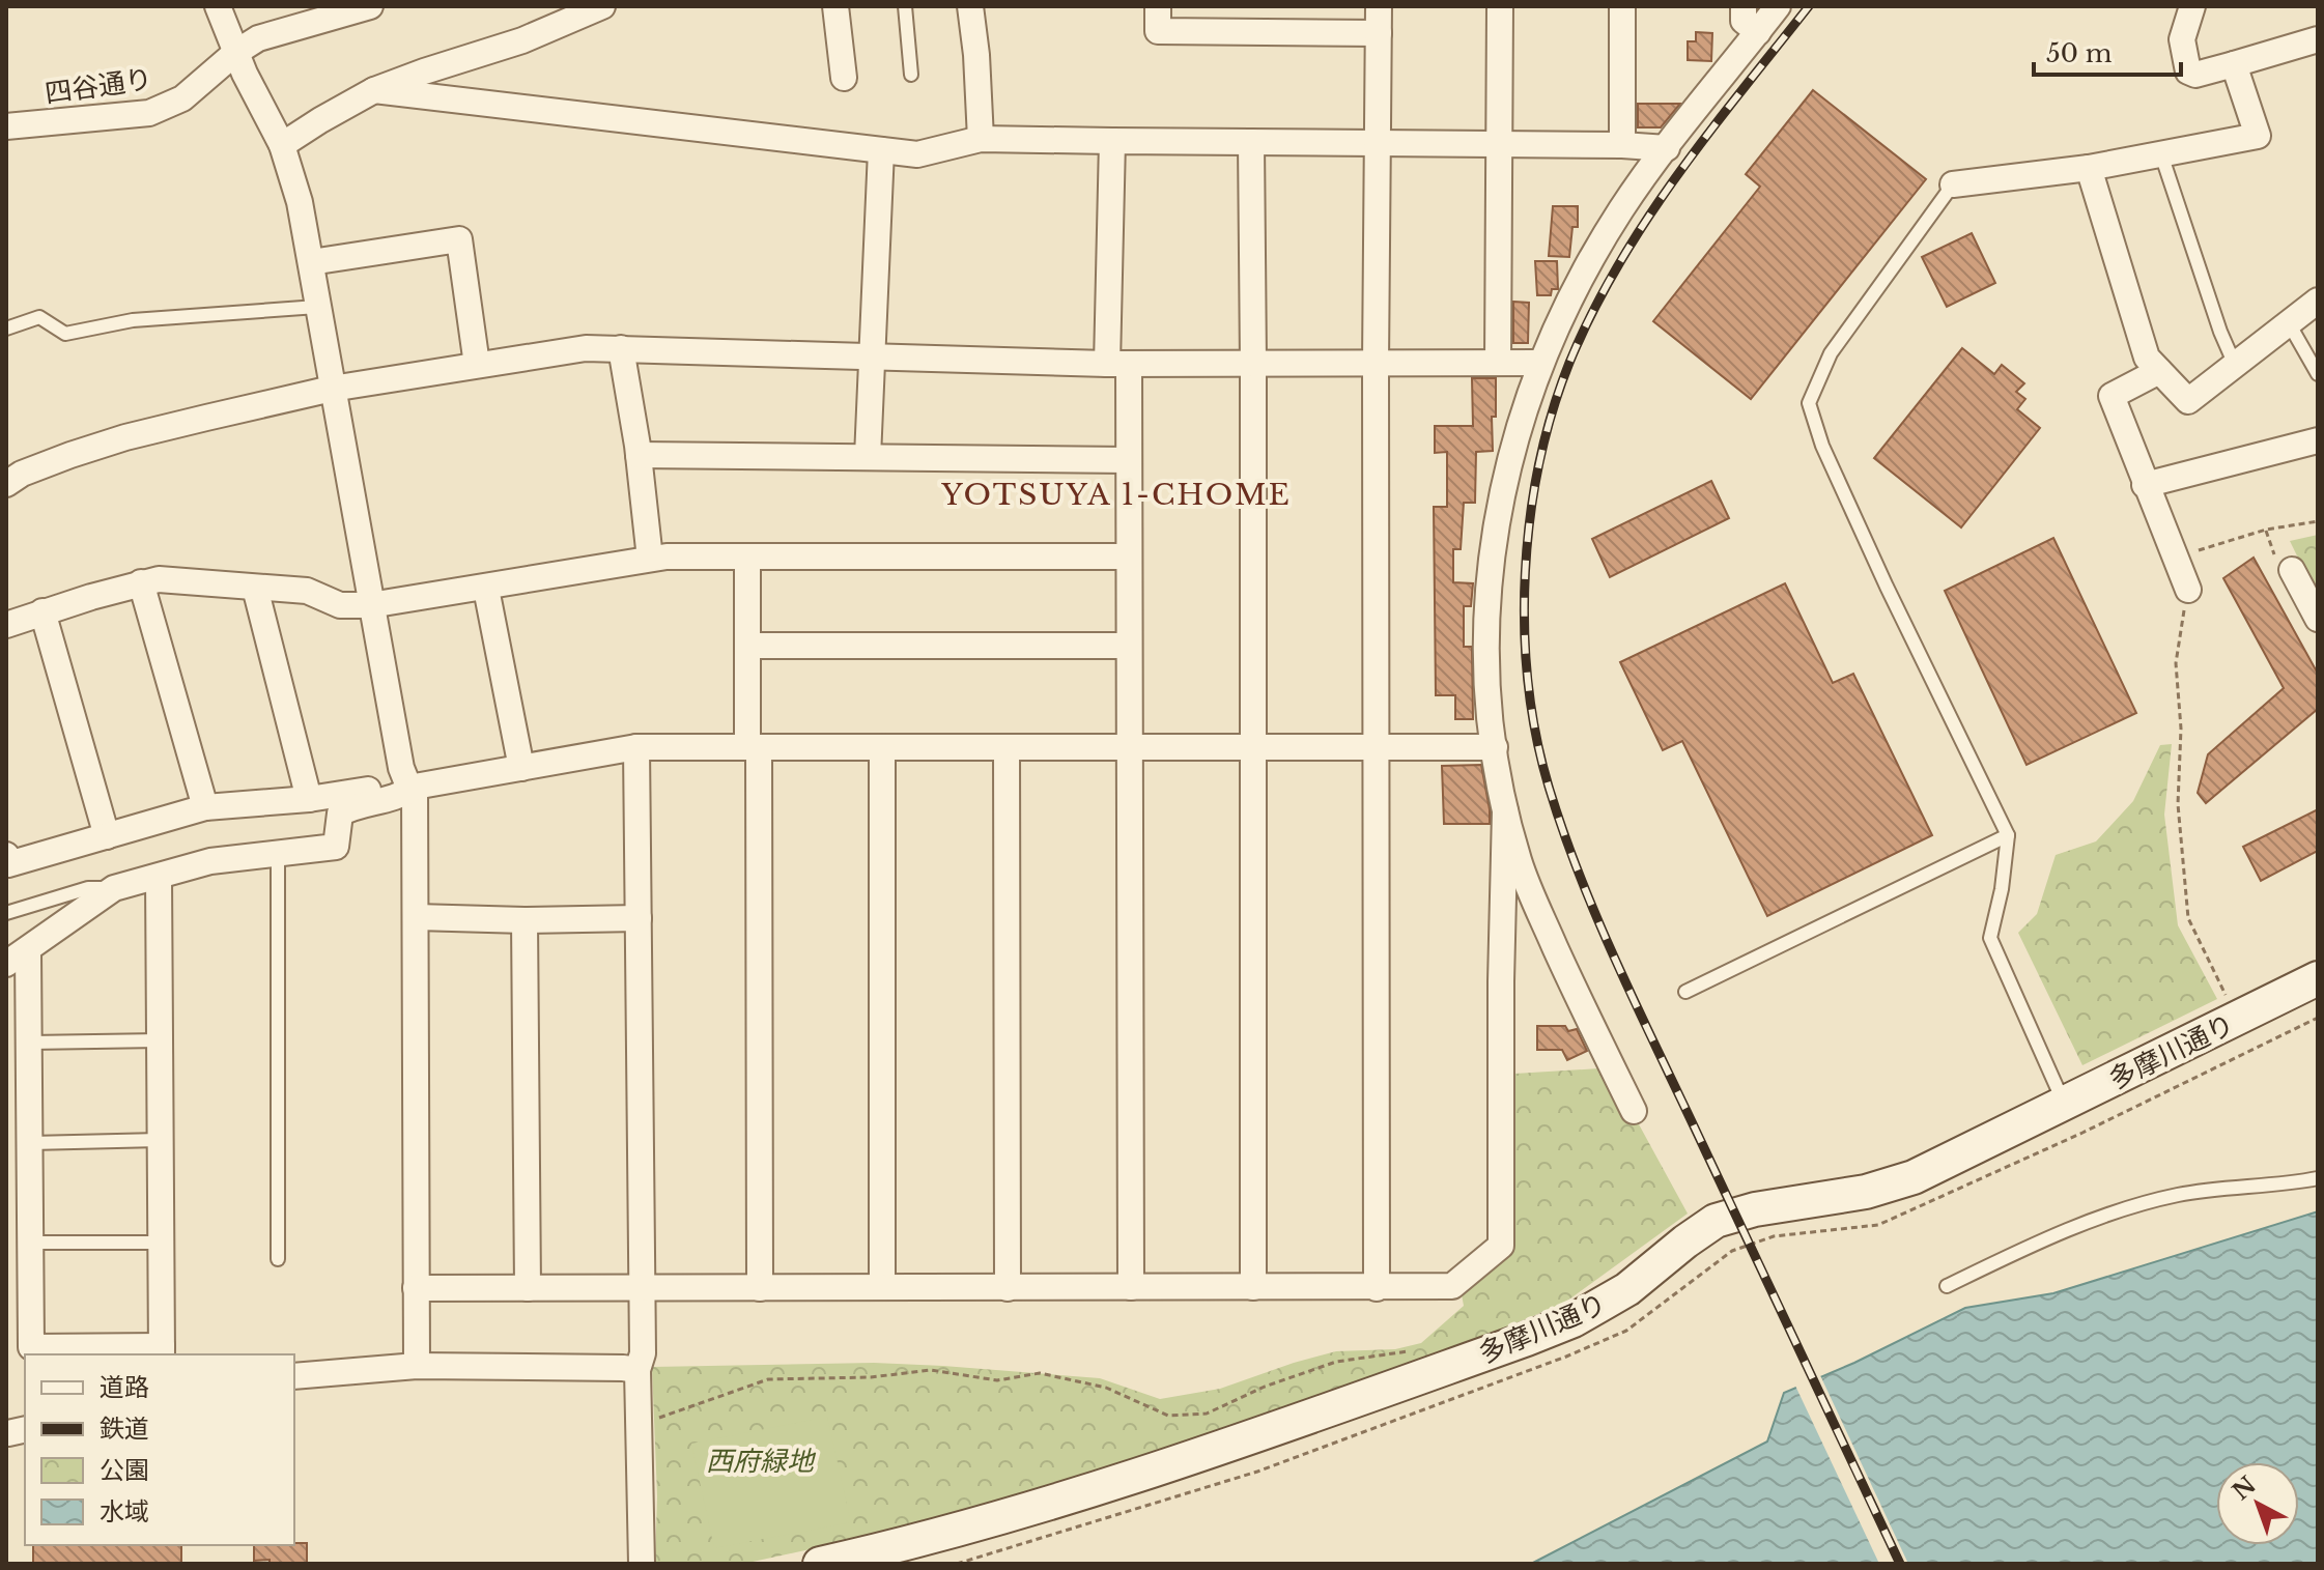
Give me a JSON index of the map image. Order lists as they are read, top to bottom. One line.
{"streets":{"street":["四谷通り","多摩川通り"]},"districts":["YOTSUYA 1-CHOME"],"parks":["西府緑地"],"legend":["道路","鉄道","公園","水域"],"scale_bar":"50 m","north":"top left"}
